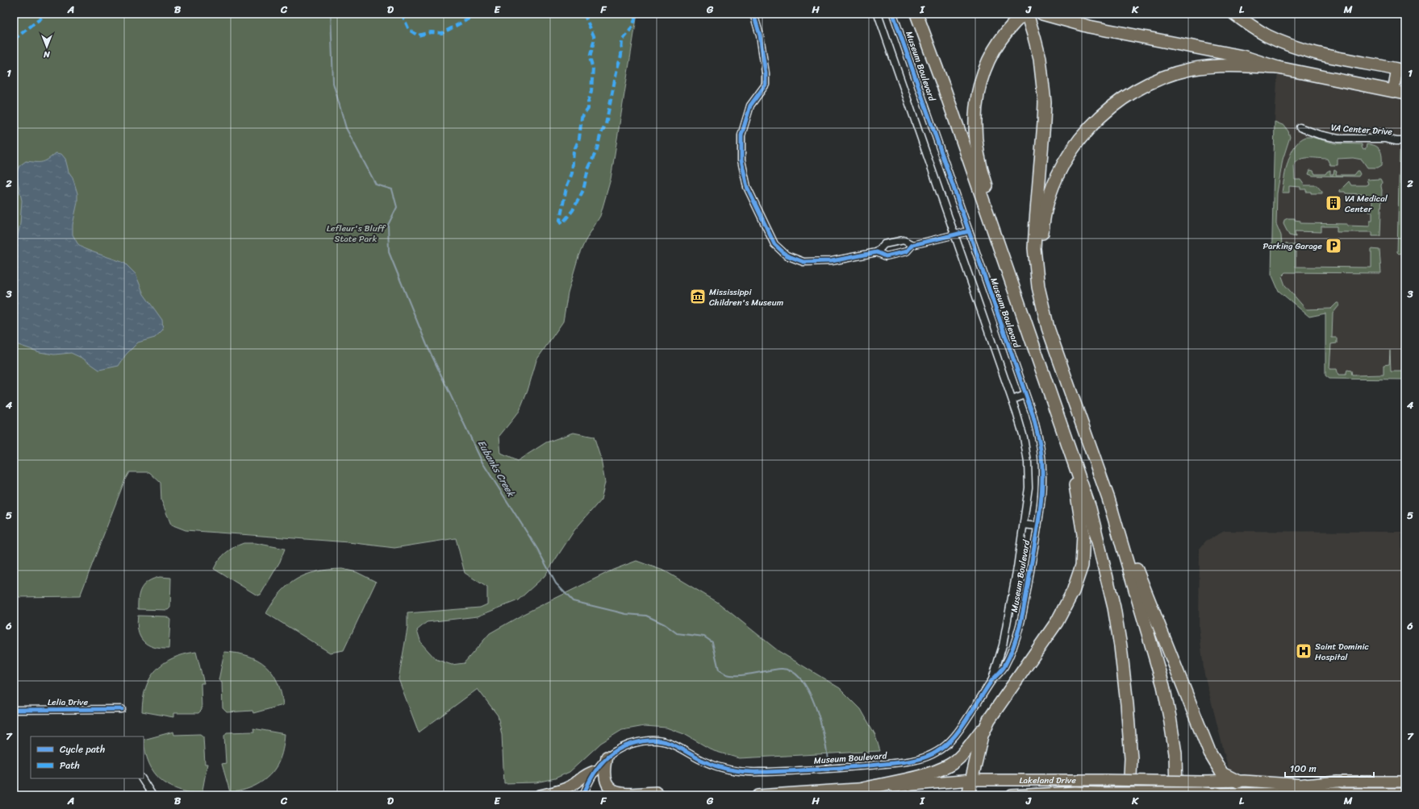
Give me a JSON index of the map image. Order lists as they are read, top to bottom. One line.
{"streets":{"main road":["Lakeland Drive"],"street":["Museum Boulevard","VA Center Drive","Lelia Drive"]},"water":["Eubanks Creek"],"parks":["Lefleur's Bluff State Park"],"places":{"building":["VA Medical Center"],"parking":["Parking Garage"],"museum":["Mississippi Children's Museum"],"hospital":["Saint Dominic Hospital"]},"legend":["Cycle path","Path"],"scale_bar":"100 m","north":"bottom","grid":{"columns":["A","B","C","D","E","F","G","H","I","J","K","L","M"],"rows":["1","2","3","4","5","6","7"]}}
